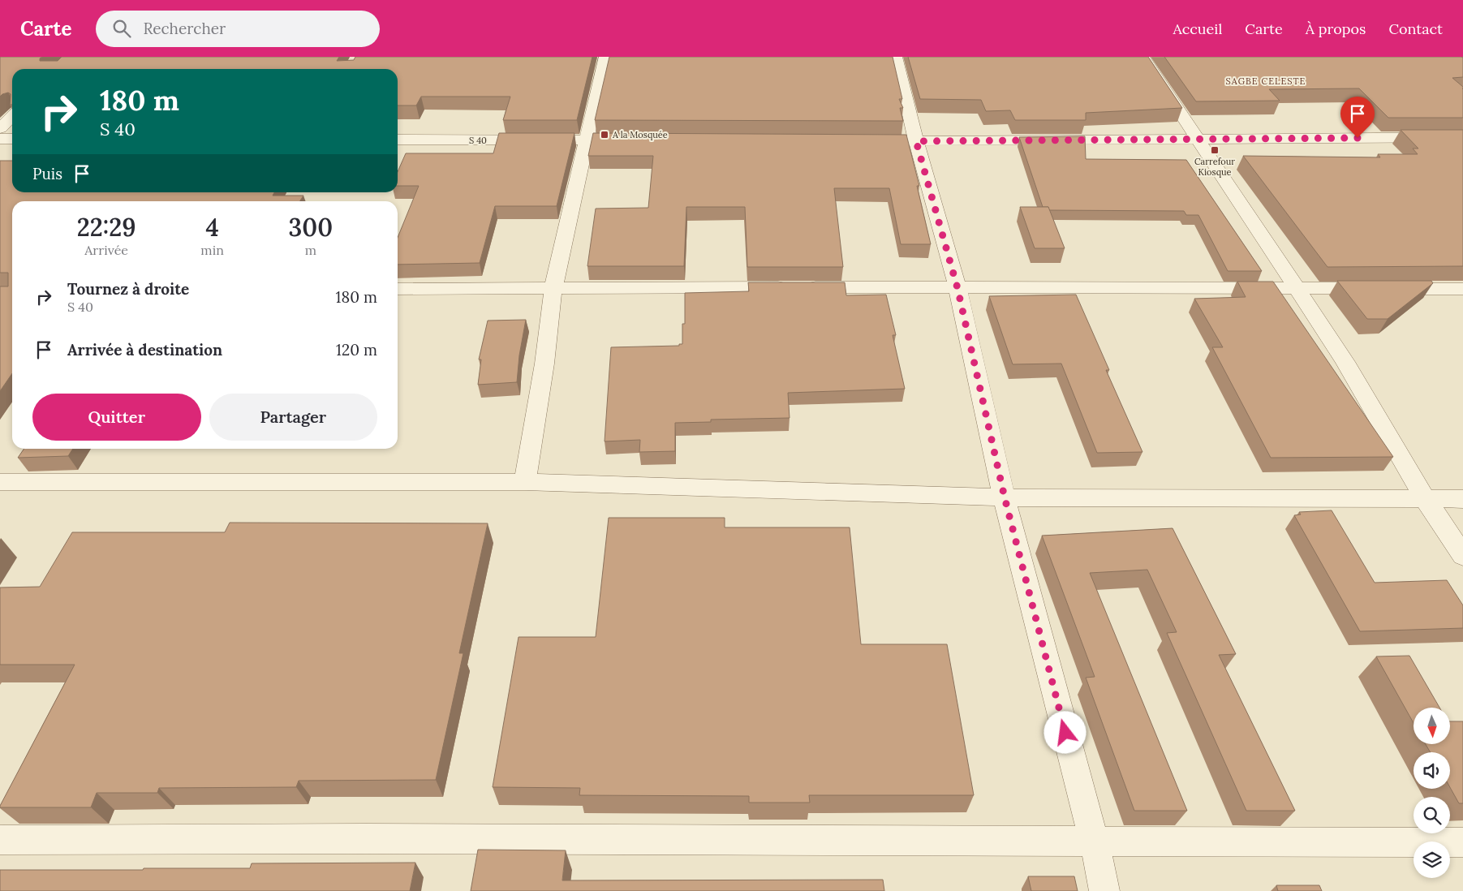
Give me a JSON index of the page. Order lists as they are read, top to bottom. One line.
{"streets":{"street":["S 40"]},"districts":["SAGBE CELESTE"],"places":{"transit":["A la Mosquée","Carrefour Kiosque"]},"north":"bottom","page":{"header":"Carte","search":"Rechercher","nav":["Accueil","Carte","À propos","Contact"],"turn":["180 m","S 40"],"then":"Puis","eta":["22:29","Arrivée","4","min","300","m"],"list":[{"name":"Tournez à droite","note":"S 40","value":"180 m"},{"name":"Arrivée à destination","value":"120 m"}],"buttons":["Quitter","Partager"]}}
